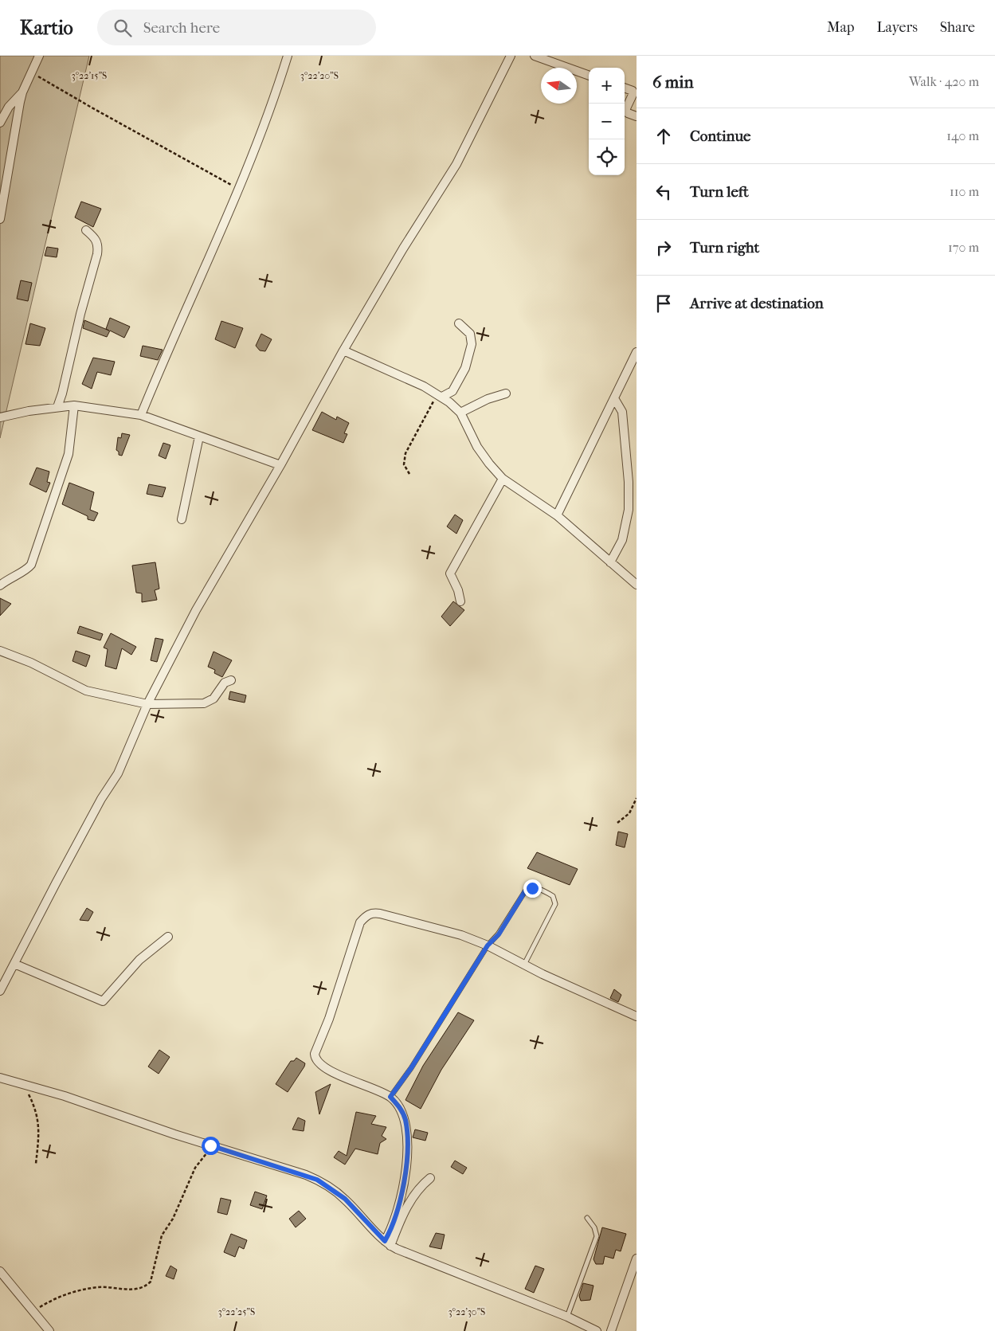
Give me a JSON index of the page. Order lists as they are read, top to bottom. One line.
{"north":"left","page":{"header":"Kartio","search":"Search here","nav":["Map","Layers","Share"],"heading":["6 min","Walk · 420 m"],"map_buttons":["+","−"],"list":[["Continue","140 m"],["Turn left","110 m"],["Turn right","170 m"],"Arrive at destination"]},"coordinates":["3°22'15\"S","3°22'20\"S","3°22'25\"S","3°22'30\"S"]}
